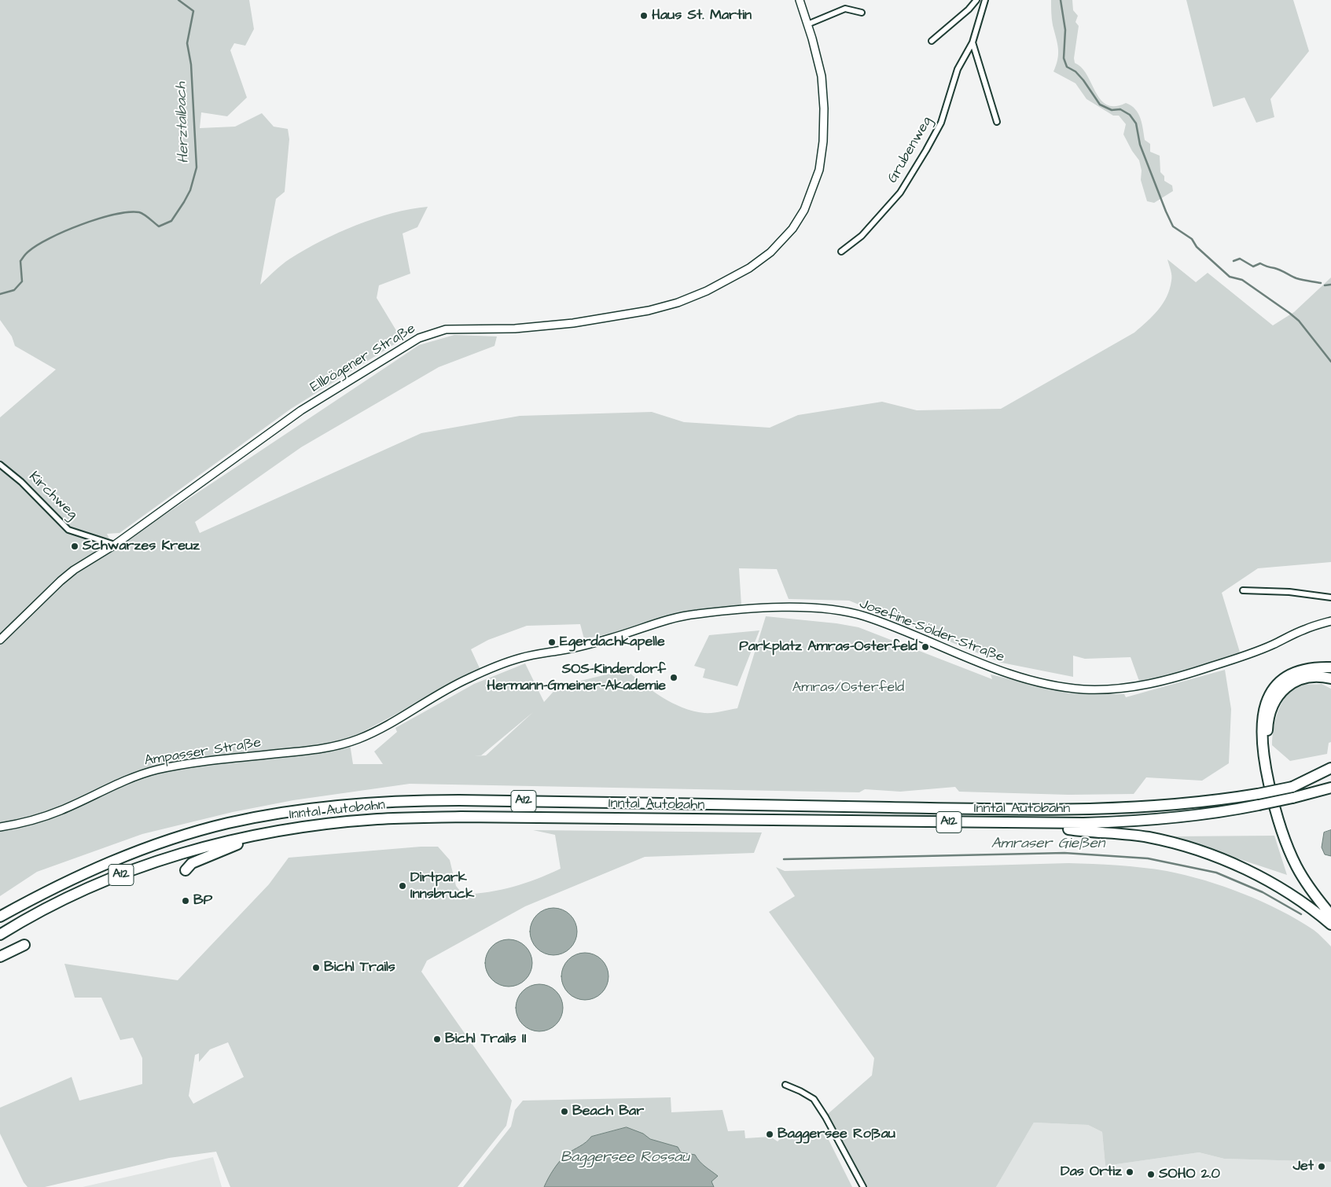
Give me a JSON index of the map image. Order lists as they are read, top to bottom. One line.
{"streets":{"highway":["A12","Inntal Autobahn"],"main road":["Ellbögener Straße","Josefine-Sölder-Straße","Ampasser Straße"],"street":["Grubenweg","Kirchweg"]},"crossings":[["Ellbögener Straße","Kirchweg"],["Josefine-Sölder-Straße","Ampasser Straße"]],"water":["Herztalbach","Amraser Gießen","Baggersee Rossau"],"parks":["Amras/Osterfeld"],"places":["Haus St. Martin","Schwarzes Kreuz","Egerdachkapelle","Parkplatz Amras-Osterfeld","SOS-Kinderdorf Hermann-Gmeiner-Akademie","Dirtpark Innsbruck","BP","Bichl Trails","Bichl Trails II","Beach Bar","Baggersee Roßau","Jet","Das Ortiz","SOHO 2.0"]}
